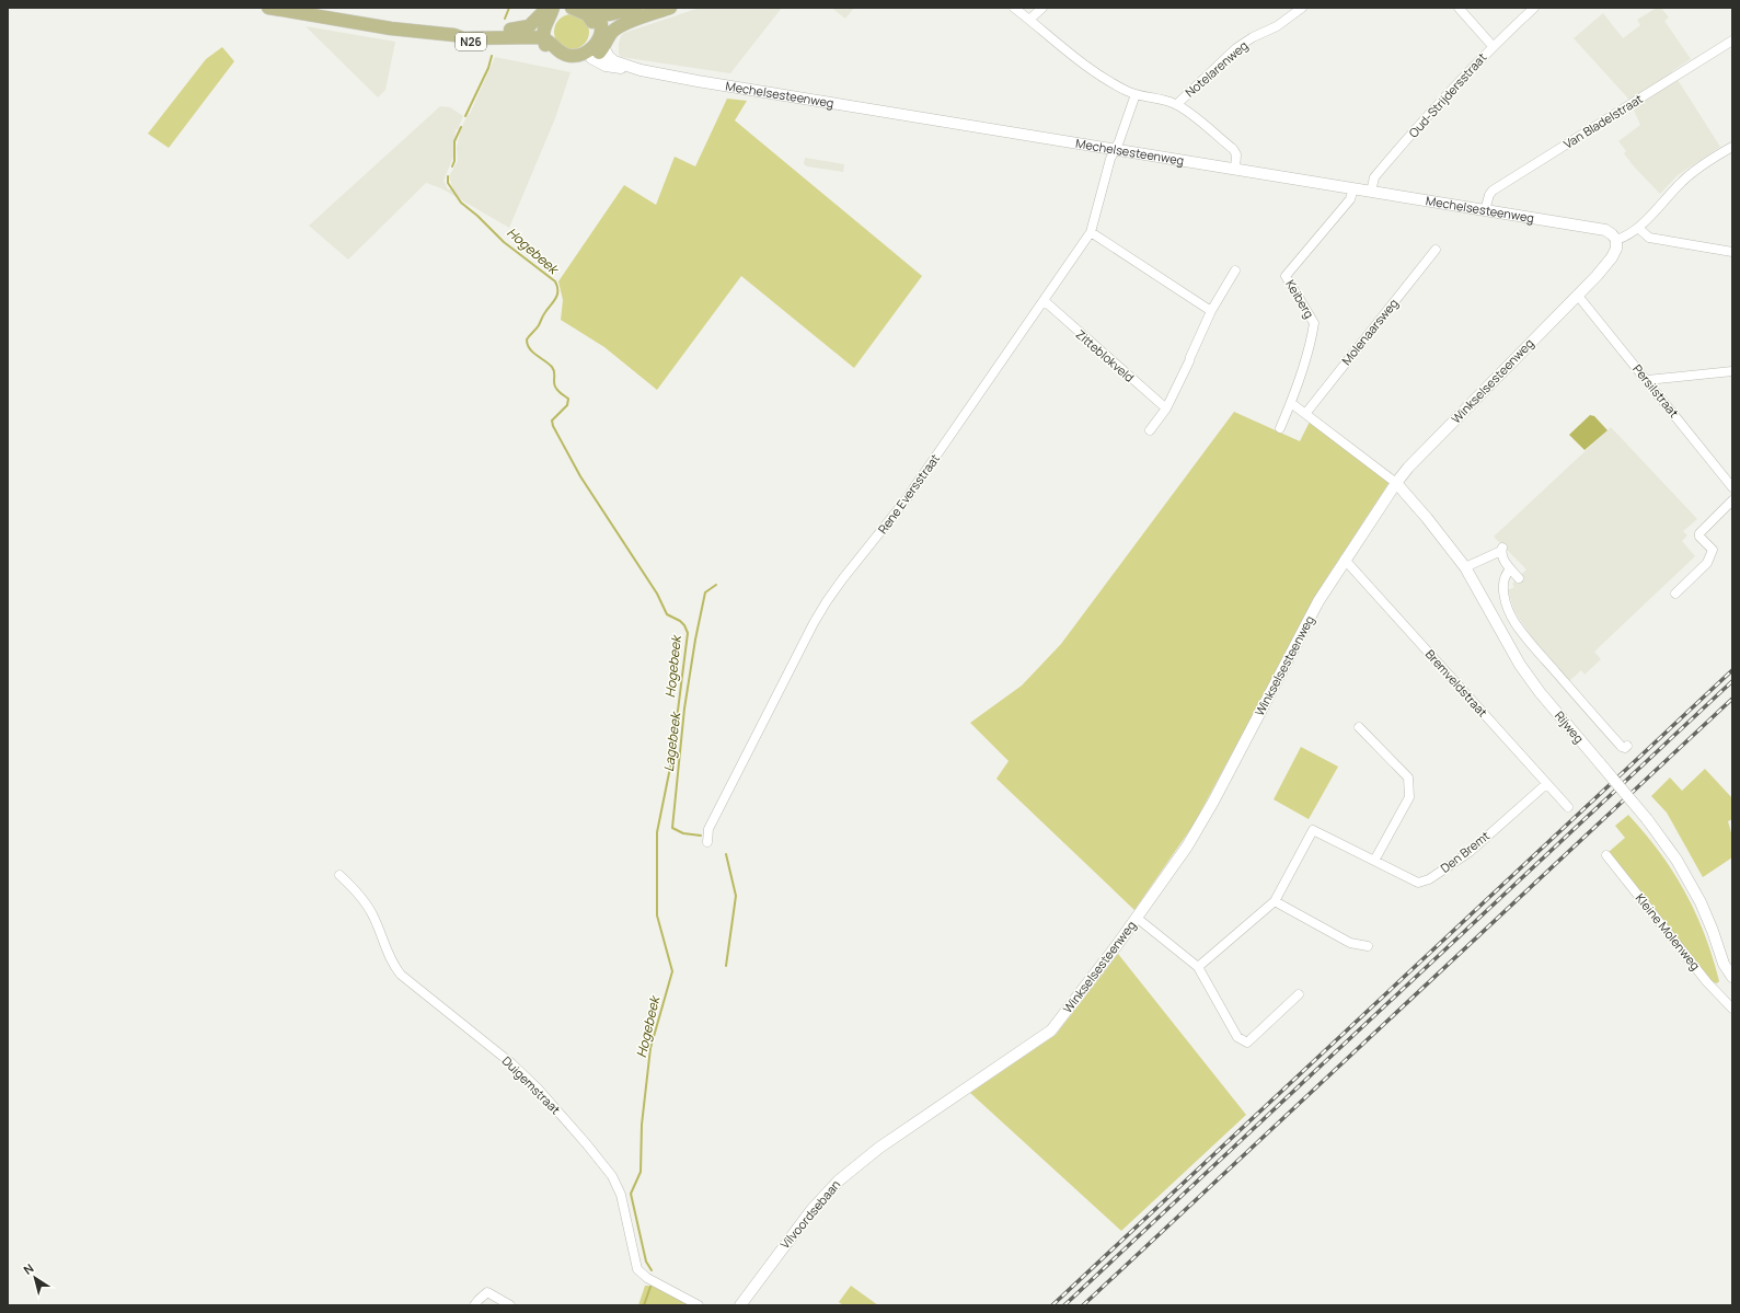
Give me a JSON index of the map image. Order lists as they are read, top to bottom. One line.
{"streets":{"main road":["N26"],"street":["Notelarenweg","Mechelsesteenweg","Oud-Strijdersstraat","Van Bladelstraat","Keiberg","Molenaarsweg","Zitteblokveld","Winkselsesteenweg","Persilstraat","Rene Eversstraat","Bremveldstraat","Rijweg","Den Bremt","Kleine Molenweg","Duigemstraat","Vilvoordsebaan"]},"crossings":[["N26","Mechelsesteenweg"],["Mechelsesteenweg","Oud-Strijdersstraat"],["Mechelsesteenweg","Van Bladelstraat"],["Mechelsesteenweg","Keiberg"],["Mechelsesteenweg","Winkselsesteenweg"],["Mechelsesteenweg","Rene Eversstraat"],["Zitteblokveld","Rene Eversstraat"],["Winkselsesteenweg","Persilstraat"],["Winkselsesteenweg","Bremveldstraat"],["Winkselsesteenweg","Rijweg"],["Winkselsesteenweg","Vilvoordsebaan"],["Bremveldstraat","Den Bremt"]],"water":["Hogebeek","Lagebeek"],"north":"top left"}
